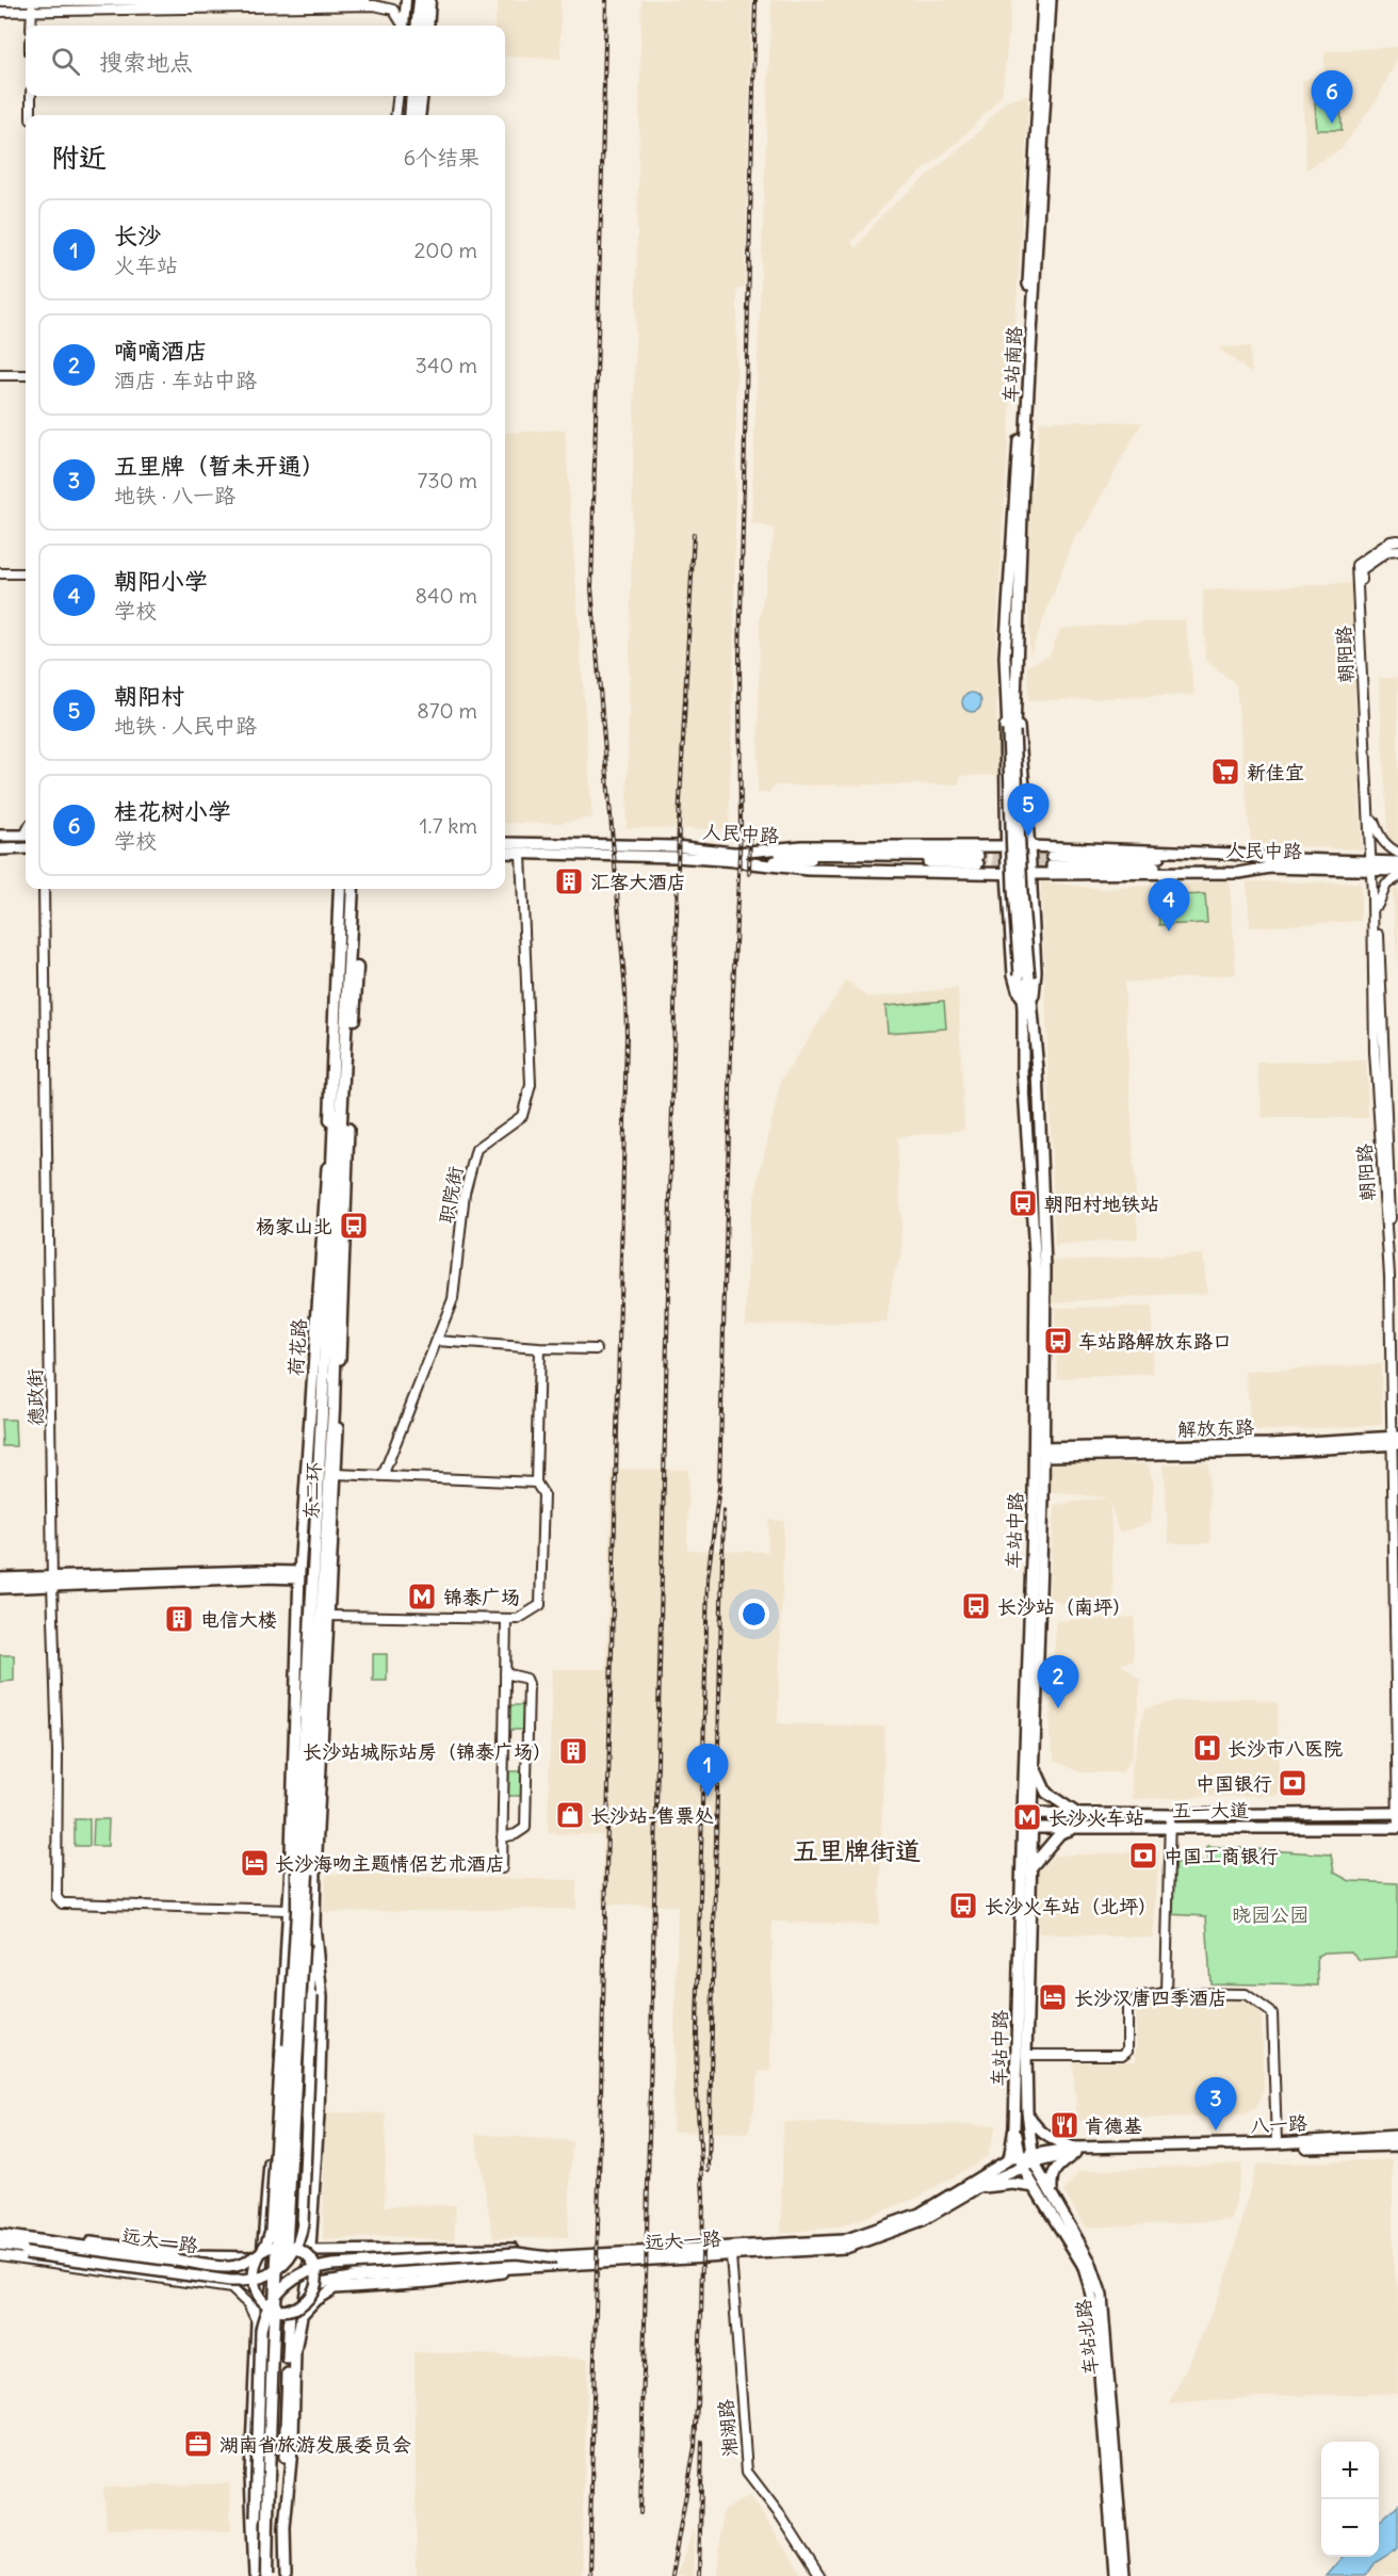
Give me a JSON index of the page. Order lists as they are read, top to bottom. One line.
{"streets":{"highway":["东二环"],"main road":["车站南路","人民中路","荷花路","解放东路","车站中路","五一大道","八一路","远大一路","车站北路"],"street":["朝阳路","职院街","德政街","湘湖路"]},"crossings":[["车站南路","车站中路"],["朝阳路","人民中路"],["朝阳路","解放东路"],["朝阳路","五一大道"],["人民中路","职院街"],["荷花路","东二环"],["解放东路","车站中路"],["车站中路","五一大道"],["车站中路","车站北路"],["八一路","远大一路"],["八一路","车站北路"],["远大一路","车站北路"],["远大一路","湘湖路"]],"districts":["五里牌街道"],"parks":["晓园公园"],"places":{"supermarket":["新佳宜"],"building":["汇客大酒店","电信大楼","长沙站城际站房（锦泰广场）"],"bus stop":["朝阳村地铁站","杨家山北","车站路解放东路口","长沙站（南坪）","长沙火车站（北坪）"],"metro station":["锦泰广场","长沙火车站"],"hospital":["长沙市八医院"],"bank":["中国银行","中国工商银行"],"shop":["长沙站-售票处"],"hotel":["长沙海吻主题情侣艺术酒店","长沙汉唐四季酒店"],"restaurant":["肯德基"],"office":["湖南省旅游发展委员会"]},"page":{"search":"搜索地点","pins":["6","5","4","2","1","3"],"heading":["附近","6个结果"],"list":[{"mark":"1","name":"长沙","note":"火车站","value":"200 m"},{"mark":"2","name":"嘀嘀酒店","note":"酒店 · 车站中路","value":"340 m"},{"mark":"3","name":"五里牌（暂未开通）","note":"地铁 · 八一路","value":"730 m"},{"mark":"4","name":"朝阳小学","note":"学校","value":"840 m"},{"mark":"5","name":"朝阳村","note":"地铁 · 人民中路","value":"870 m"},{"mark":"6","name":"桂花树小学","note":"学校","value":"1.7 km"}],"map_buttons":["+","−"]}}
